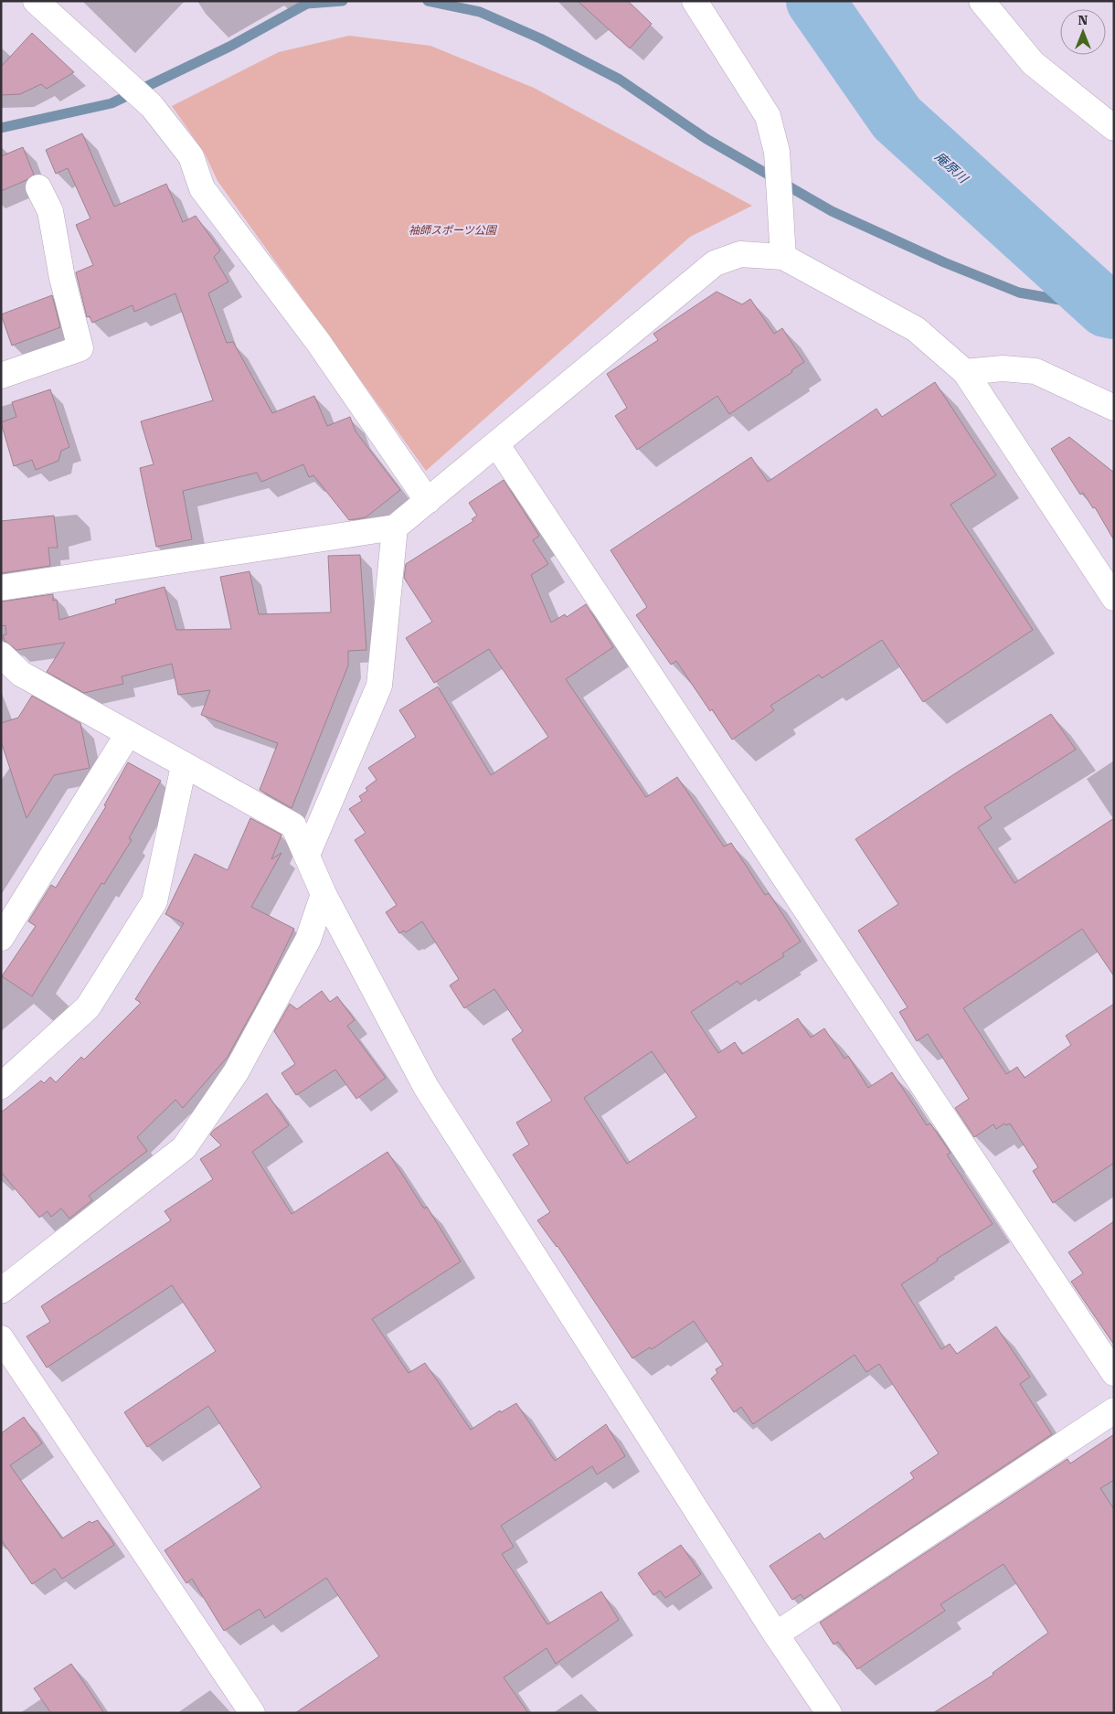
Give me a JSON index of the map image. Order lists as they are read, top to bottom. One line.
{"water":["庵原川"],"parks":["袖師スポーツ公園"],"north":"top"}
